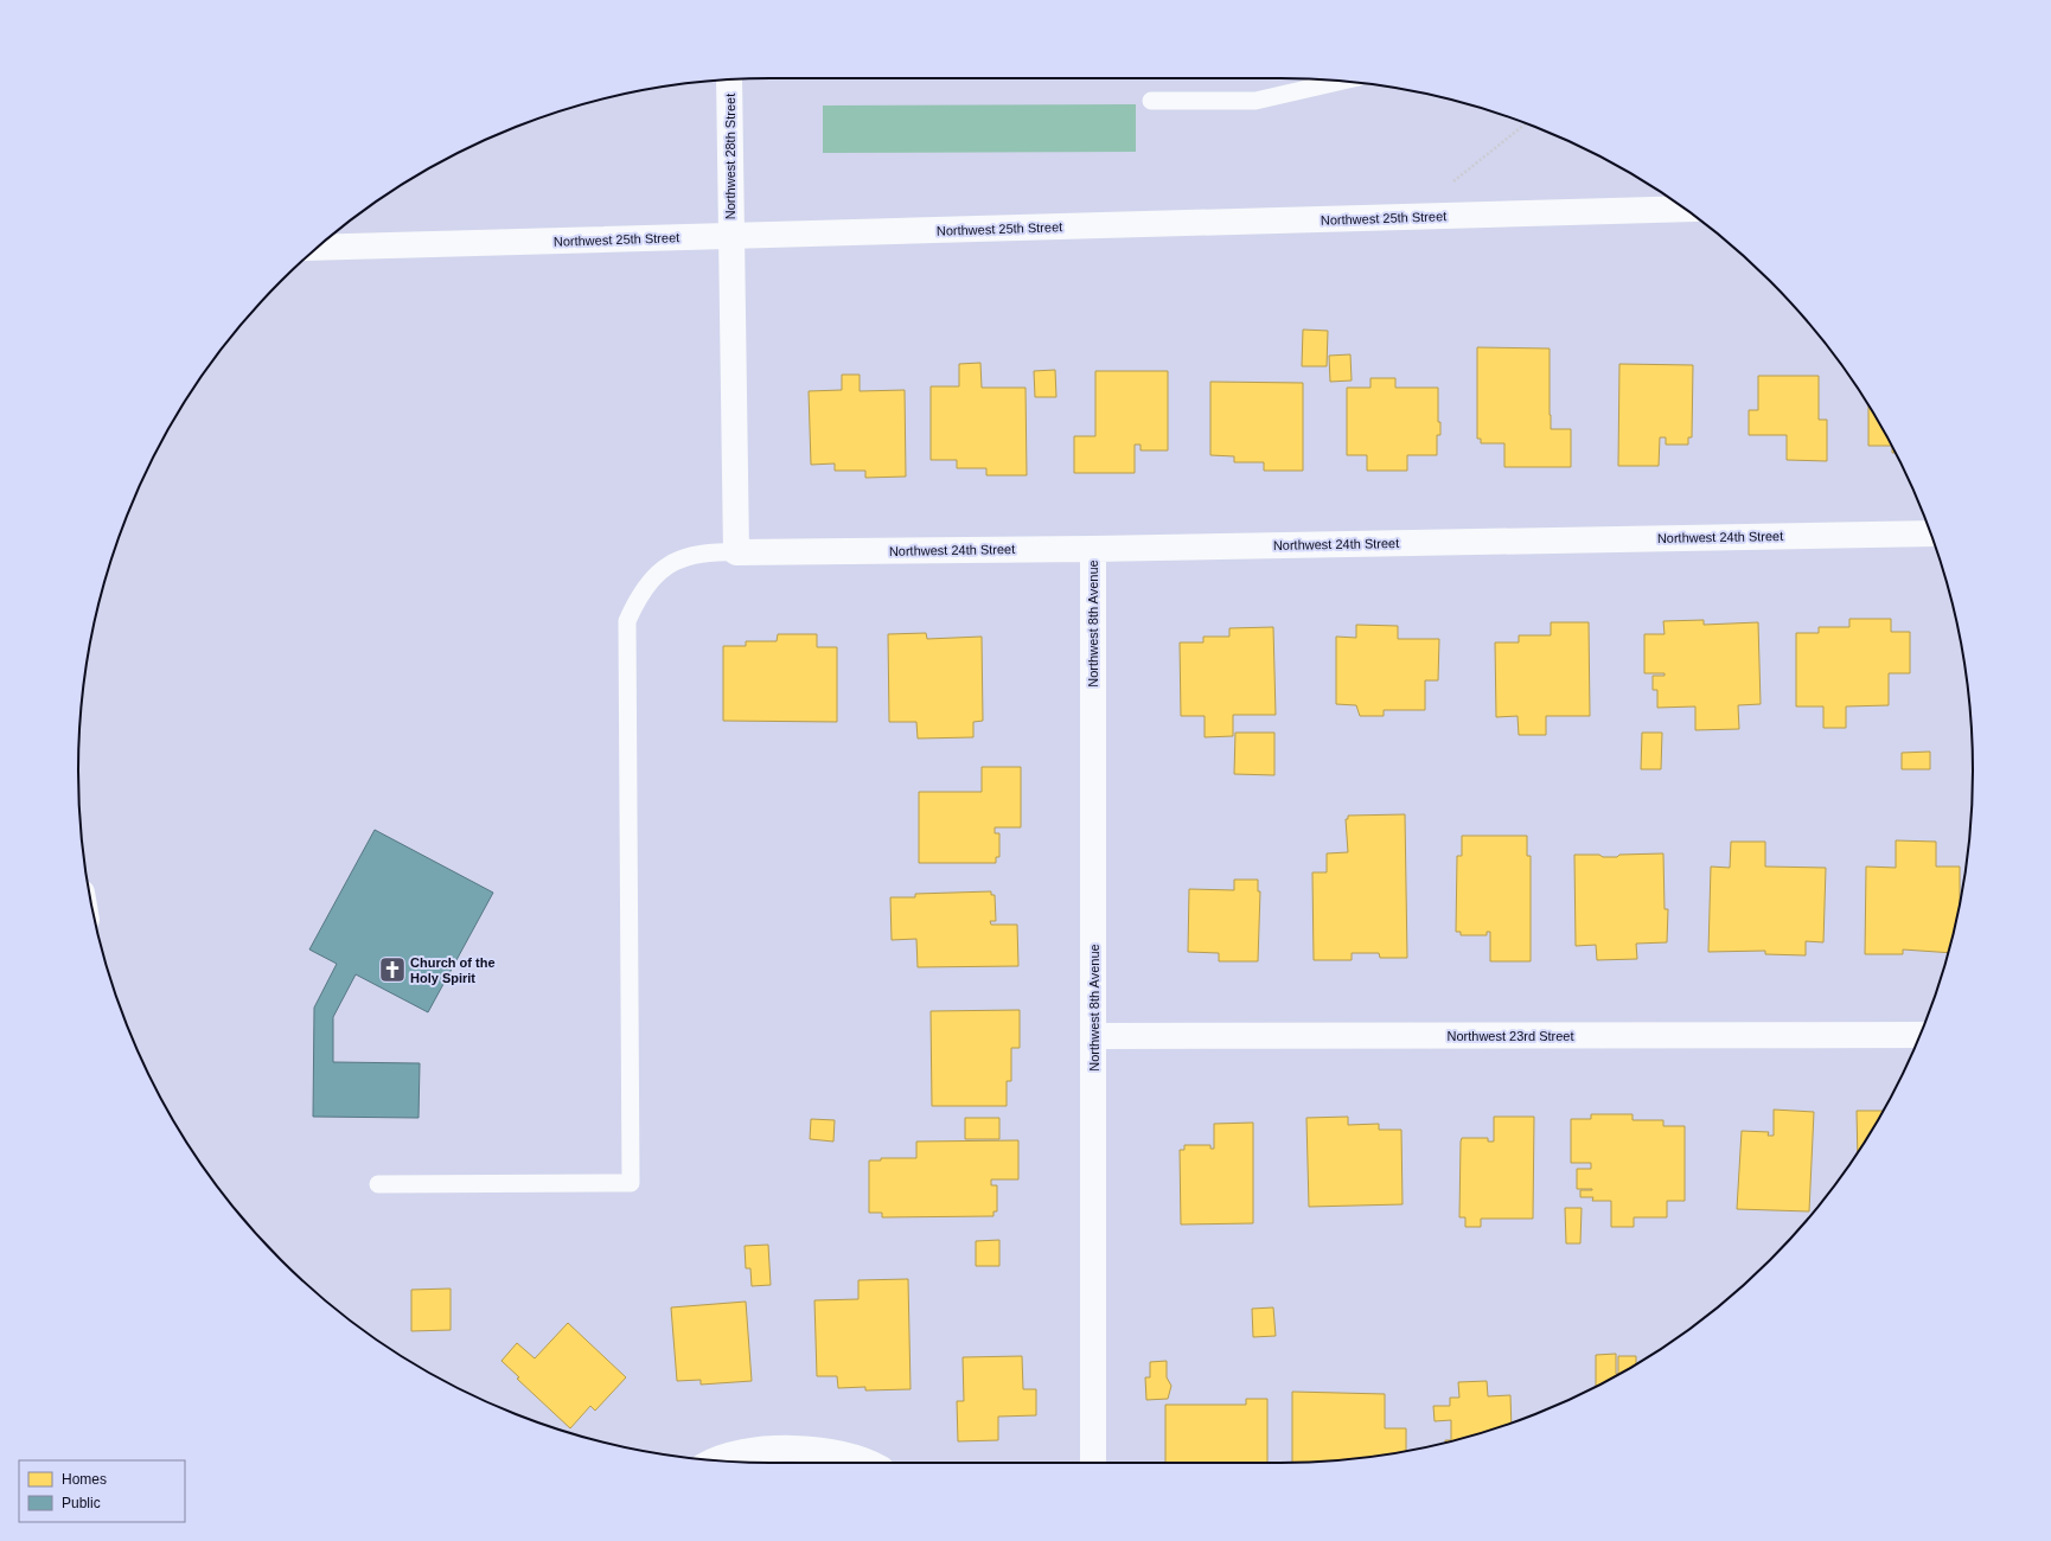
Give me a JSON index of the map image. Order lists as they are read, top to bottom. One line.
{"streets":{"street":["Northwest 28th Street","Northwest 25th Street","Northwest 24th Street","Northwest 8th Avenue","Northwest 23rd Street"]},"crossings":[["Northwest 28th Street","Northwest 25th Street"],["Northwest 28th Street","Northwest 24th Street"],["Northwest 24th Street","Northwest 8th Avenue"],["Northwest 8th Avenue","Northwest 23rd Street"]],"places":{"church":["Church of the Holy Spirit"]},"legend":["Homes","Public"]}
